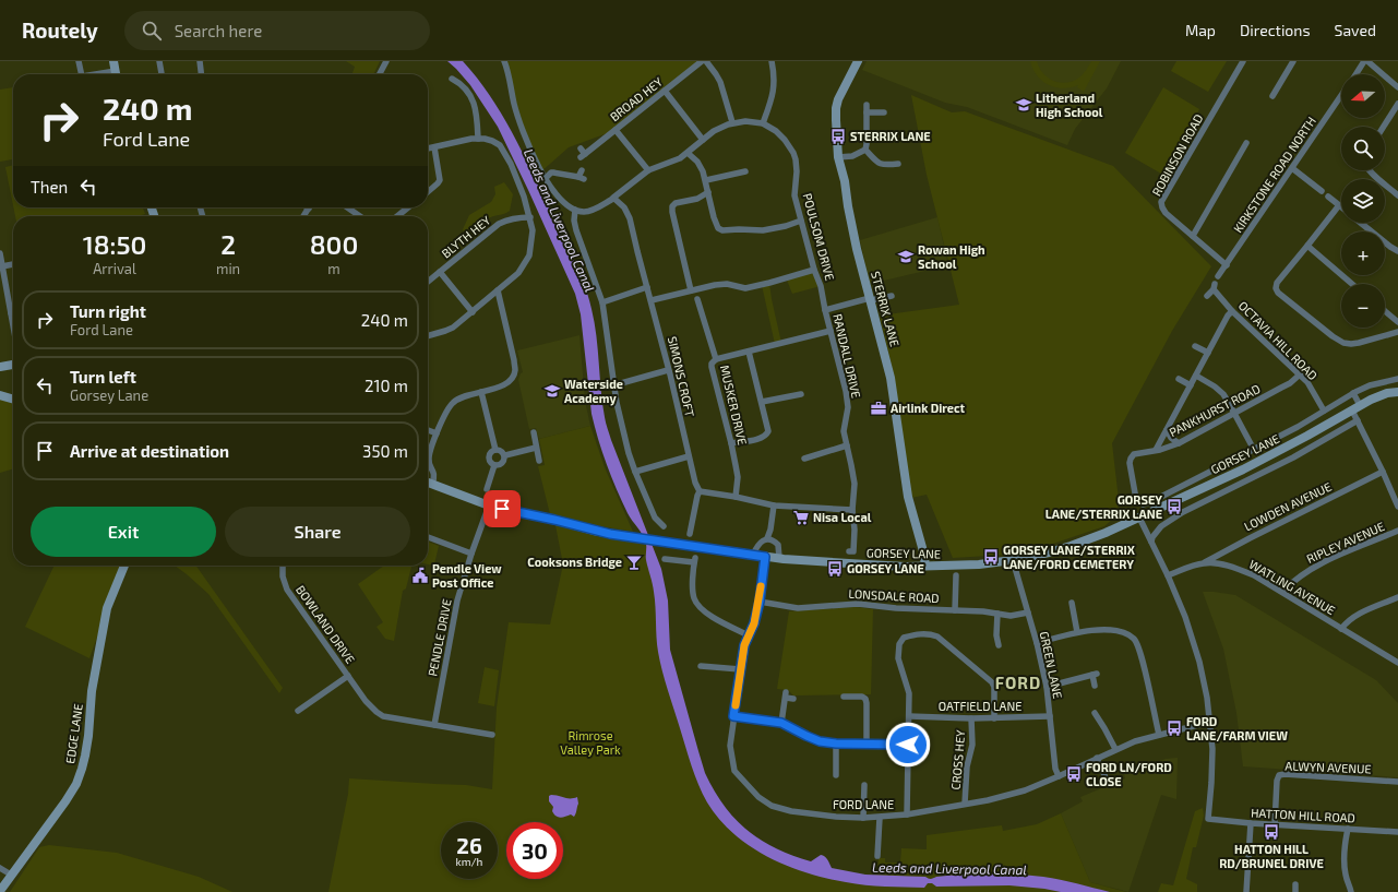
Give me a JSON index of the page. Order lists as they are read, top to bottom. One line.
{"streets":{"main road":["STERRIX LANE","GORSEY LANE","EDGE LANE"],"street":["BROAD HEY","ROBINSON ROAD","KIRKSTONE ROAD NORTH","BLYTH HEY","POULSOM DRIVE","OCTAVIA HILL ROAD","RANDALL DRIVE","SIMONS CROFT","MUSKER DRIVE","PANKHURST ROAD","LOWDEN AVENUE","RIPLEY AVENUE","WATLING AVENUE","LONSDALE ROAD","BOWLAND DRIVE","PENDLE DRIVE","GREEN LANE","OATFIELD LANE","CROSS HEY","ALWYN AVENUE","FORD LANE","HATTON HILL ROAD"]},"crossings":[["ROBINSON ROAD","KIRKSTONE ROAD NORTH"],["POULSOM DRIVE","RANDALL DRIVE"],["POULSOM DRIVE","SIMONS CROFT"],["STERRIX LANE","GORSEY LANE"],["OCTAVIA HILL ROAD","PANKHURST ROAD"],["OCTAVIA HILL ROAD","GORSEY LANE"],["RANDALL DRIVE","MUSKER DRIVE"],["PANKHURST ROAD","GORSEY LANE"],["GORSEY LANE","PENDLE DRIVE"],["GORSEY LANE","GREEN LANE"],["GORSEY LANE","FORD LANE"],["LOWDEN AVENUE","WATLING AVENUE"],["RIPLEY AVENUE","WATLING AVENUE"],["LONSDALE ROAD","GREEN LANE"],["LONSDALE ROAD","FORD LANE"],["BOWLAND DRIVE","PENDLE DRIVE"],["GREEN LANE","OATFIELD LANE"],["GREEN LANE","FORD LANE"],["OATFIELD LANE","CROSS HEY"],["CROSS HEY","FORD LANE"],["ALWYN AVENUE","HATTON HILL ROAD"],["FORD LANE","HATTON HILL ROAD"]],"districts":["FORD"],"water":["Leeds and Liverpool Canal"],"parks":["Rimrose Valley Park"],"places":{"school or university":["Litherland High School","Rowan High School","Waterside Academy"],"bus stop":["STERRIX LANE","GORSEY LANE/STERRIX LANE","GORSEY LANE/STERRIX LANE/FORD CEMETERY","GORSEY LANE","FORD LANE/FARM VIEW","FORD LN/FORD CLOSE","HATTON HILL RD/BRUNEL DRIVE"],"office":["Airlink Direct"],"supermarket":["Nisa Local"],"bar":["Cooksons Bridge"],"public building":["Pendle View Post Office"]},"north":"left","page":{"header":"Routely","search":"Search here","nav":["Map","Directions","Saved"],"map_buttons":["+","−"],"turn":["240 m","Ford Lane"],"then":"Then","eta":["18:50","Arrival","2","min","800","m"],"list":[{"name":"Turn right","note":"Ford Lane","value":"240 m"},{"name":"Turn left","note":"Gorsey Lane","value":"210 m"},{"name":"Arrive at destination","value":"350 m"}],"buttons":["Exit","Share"],"speed":"26 km/h","limit":"30"}}
